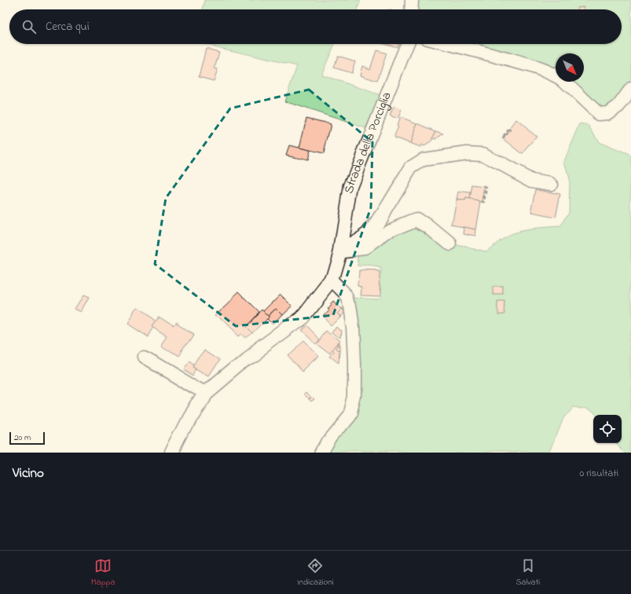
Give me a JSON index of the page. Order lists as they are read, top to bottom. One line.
{"streets":{"street":["Strada della Porciglia"]},"scale_bar":"20 m","north":"bottom right","page":{"search":"Cerca qui","scale":"20 m","heading":["Vicino","0 risultati"],"nav":["Mappa","Indicazioni","Salvati"]}}
